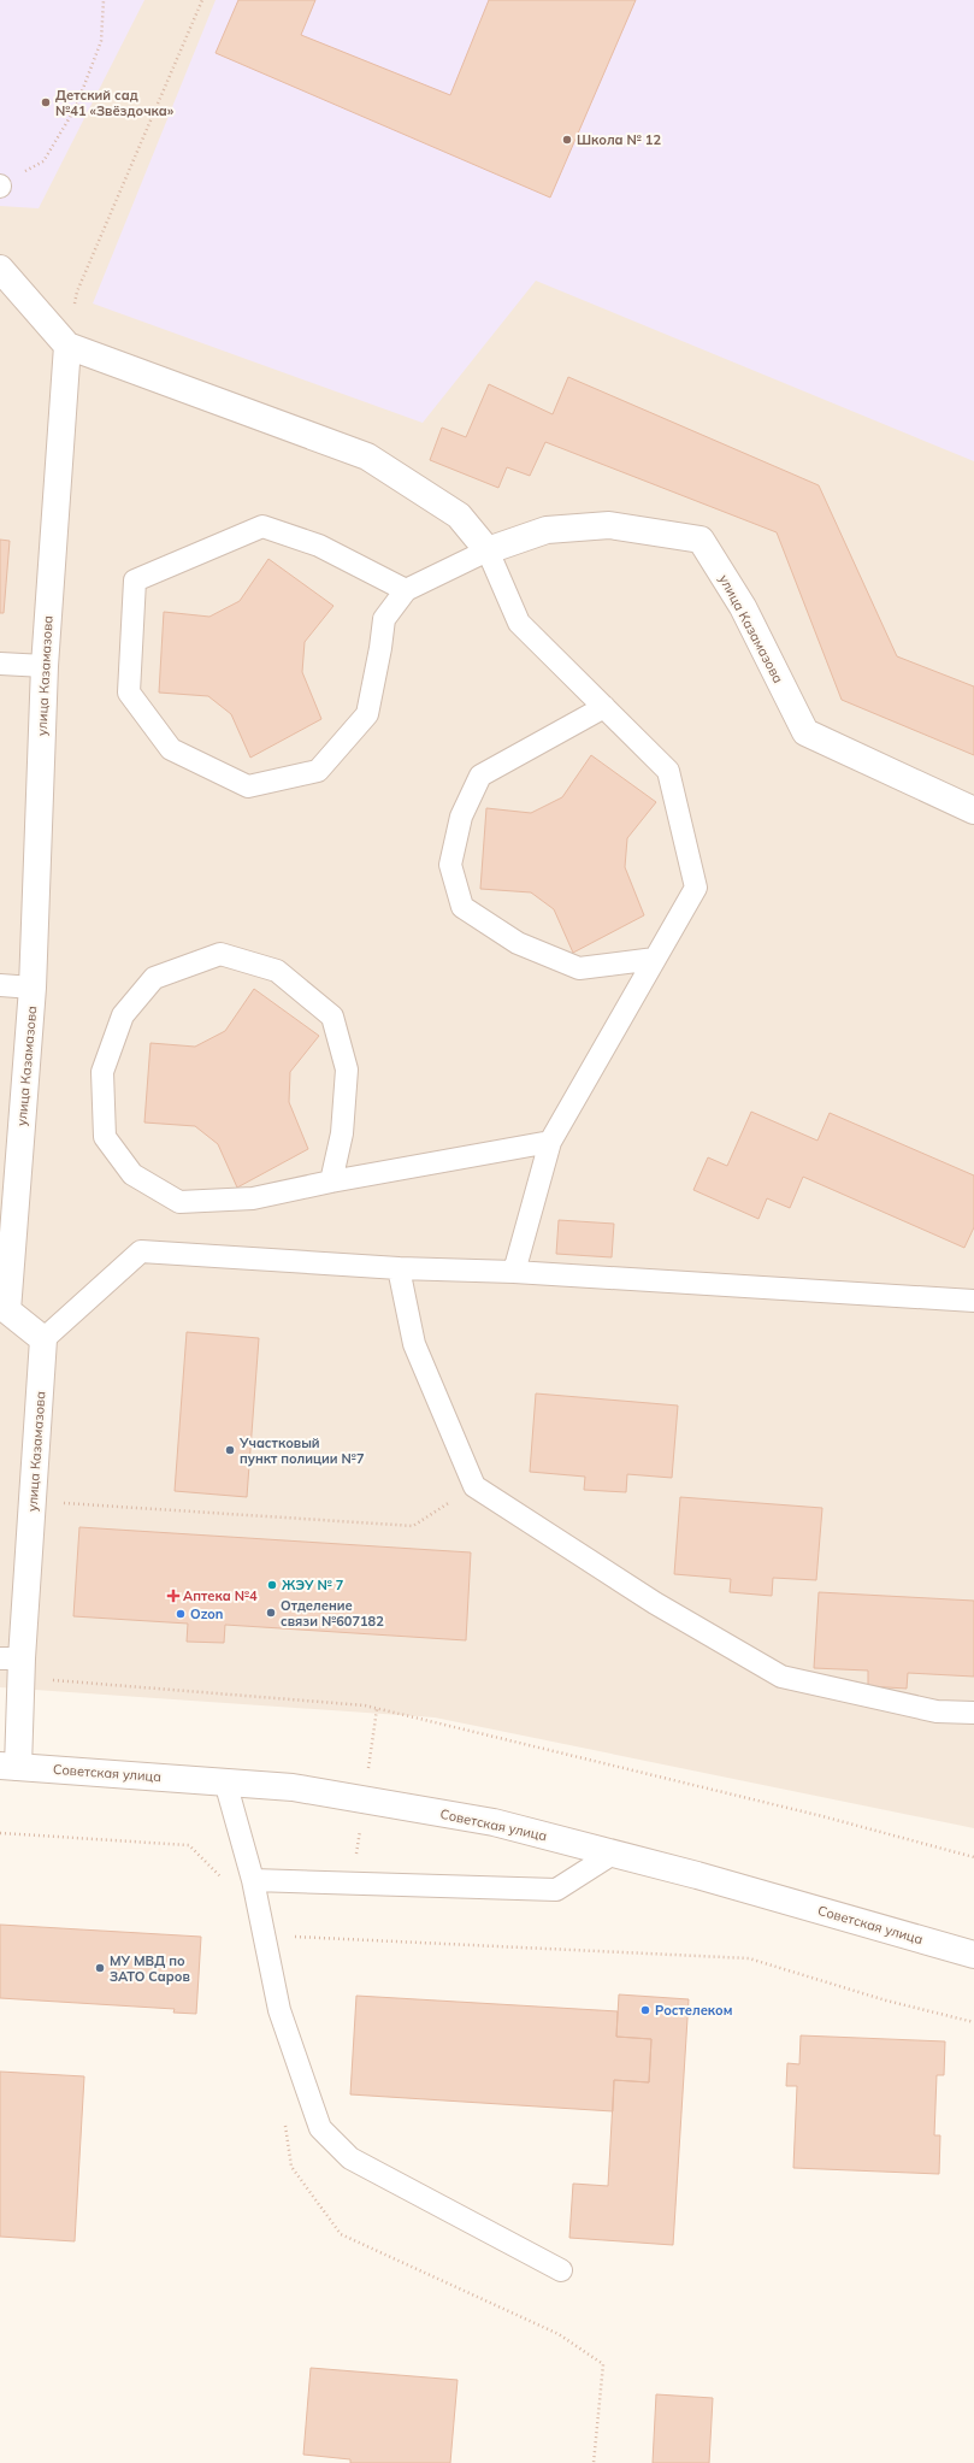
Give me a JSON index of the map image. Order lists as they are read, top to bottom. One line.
{"streets":{"street":["улица Казамазова","Советская улица"]},"crossings":[["улица Казамазова","Советская улица"]],"places":{"other":["Детский сад №41 «Звёздочка»","Школа № 12","Участковый пункт полиции №7","ЖЭУ № 7","Отделение связи №607182","Ozon","МУ МВД по ЗАТО Саров","Ростелеком"],"health":["Аптека №4"]}}
